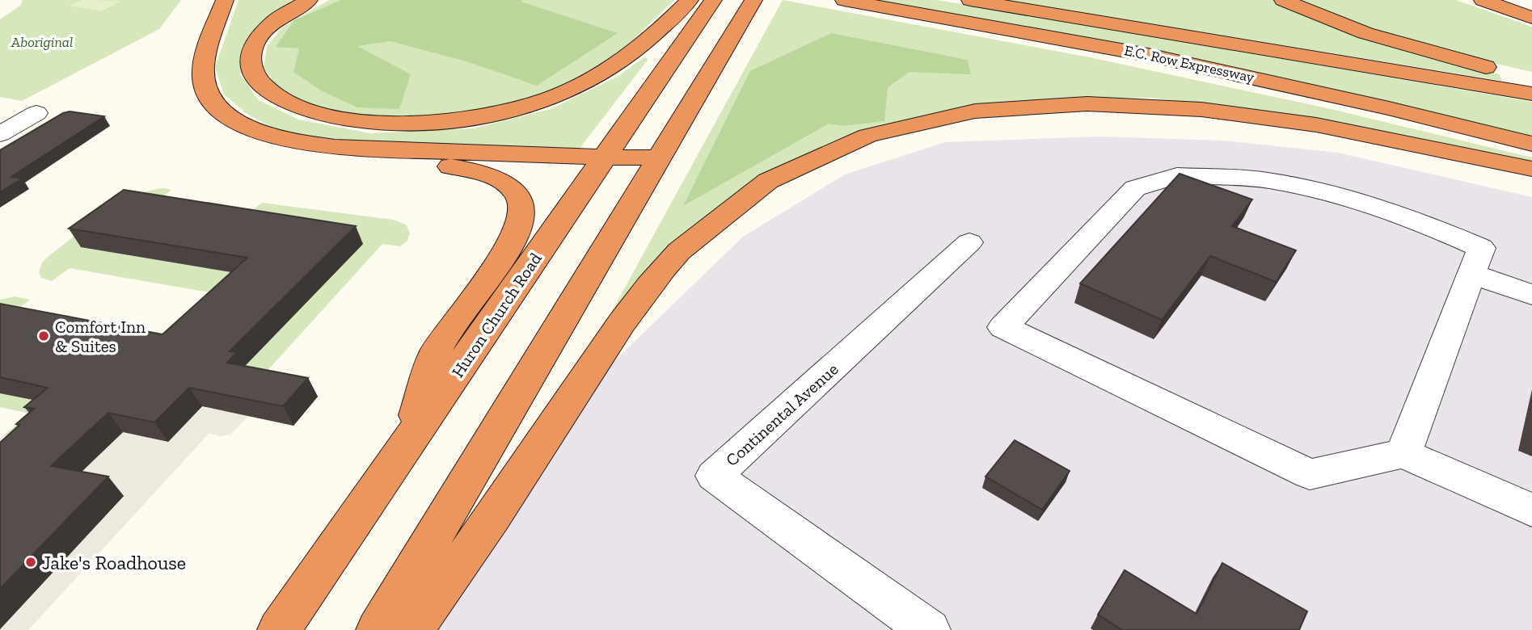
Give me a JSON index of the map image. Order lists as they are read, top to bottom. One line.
{"streets":{"highway":["E.C. Row Expressway","Huron Church Road"],"street":["Continental Avenue"]},"parks":["Aboriginal"],"places":["Comfort Inn & Suites","Jake's Roadhouse"]}
